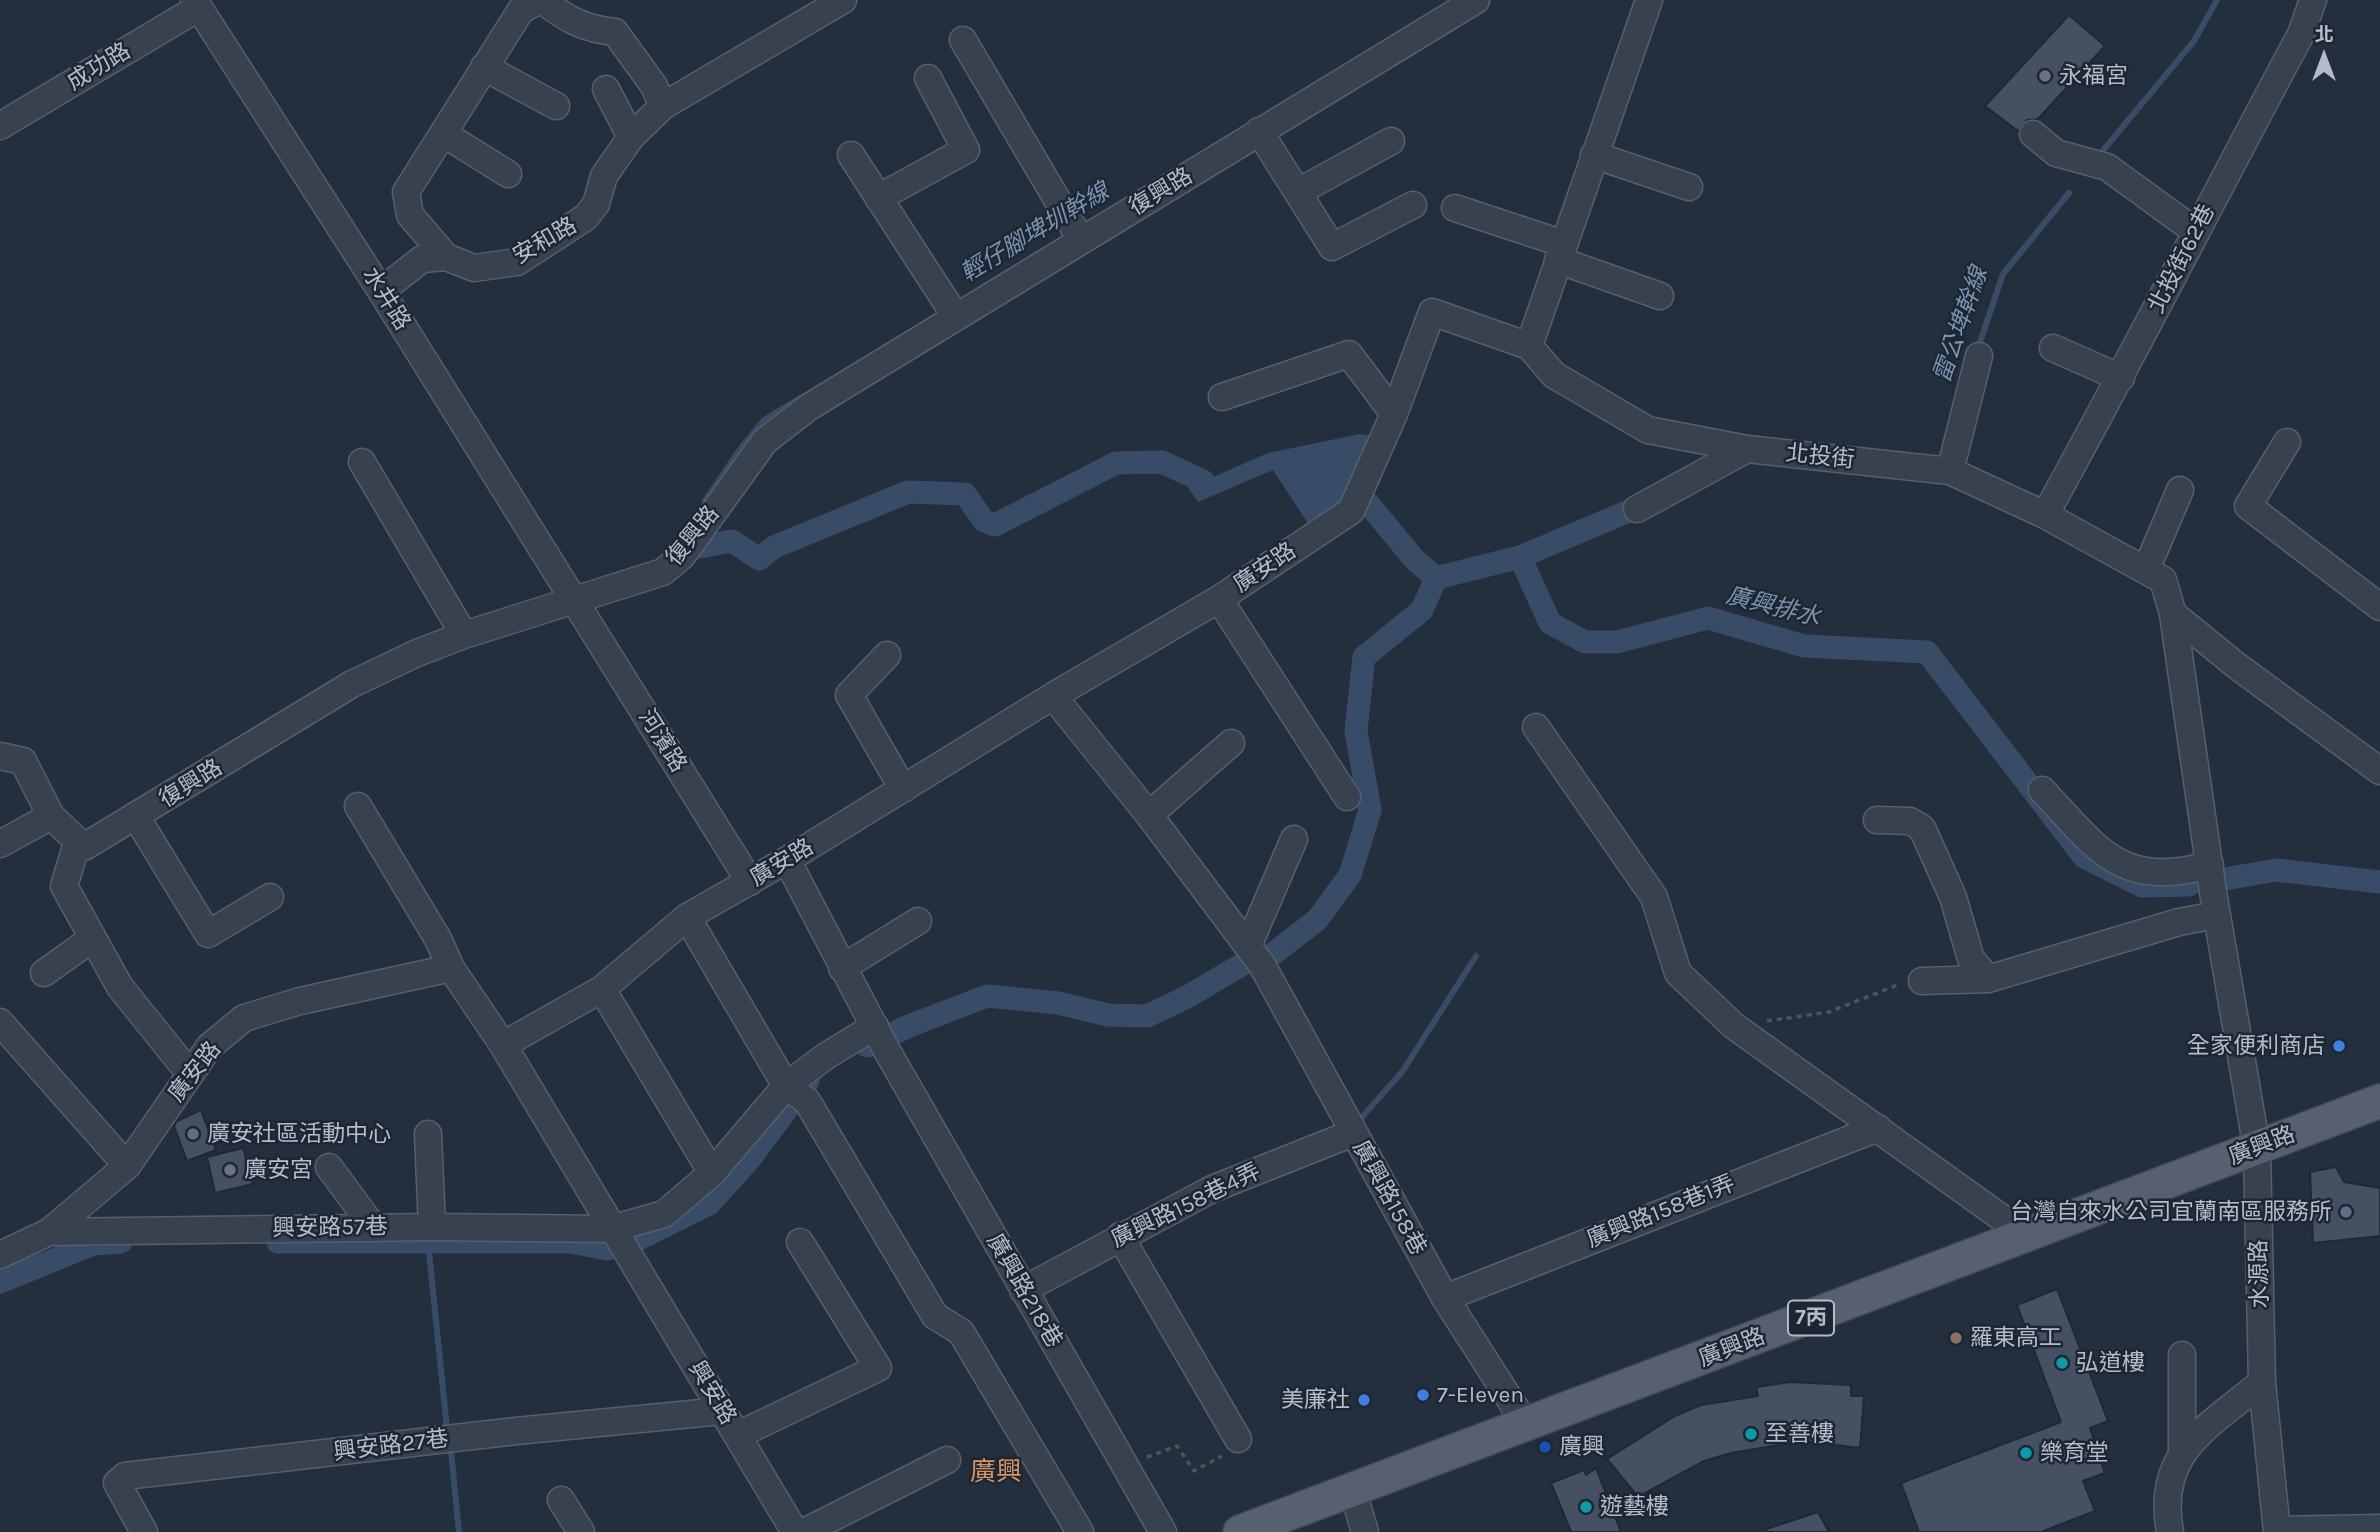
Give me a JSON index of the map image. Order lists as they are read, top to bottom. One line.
{"streets":{"main road":["廣興路","7丙"],"street":["成功路","復興路","安和路","北投街62巷","水井路","北投街","廣安路","河濱路","廣興路158巷","廣興路158巷4弄","廣興路158巷1弄","興安路57巷","水源路","廣興路218巷","興安路","興安路27巷"]},"crossings":[["成功路","水井路"],["復興路","水井路"],["復興路","河濱路"],["北投街62巷","北投街"],["水井路","河濱路"],["北投街","廣安路"],["北投街","水源路"],["廣安路","河濱路"],["廣安路","廣興路158巷"],["廣安路","興安路57巷"],["廣安路","廣興路218巷"],["廣興路","廣興路158巷"],["廣興路","水源路"],["廣興路158巷","廣興路158巷4弄"],["廣興路158巷","廣興路158巷1弄"],["廣興路158巷4弄","廣興路218巷"],["興安路57巷","廣興路218巷"],["興安路57巷","興安路"],["興安路","興安路27巷"]],"districts":["廣興"],"water":["輕仔腳埤圳幹線","雷公埤幹線","廣興排水"],"places":["永福宮","全家便利商店","廣安社區活動中心","廣安宮","台灣自來水公司宜蘭南區服務所","羅東高工","弘道樓","7-Eleven","美廉社","至善樓","廣興","樂育堂","遊藝樓"],"north":"top"}
